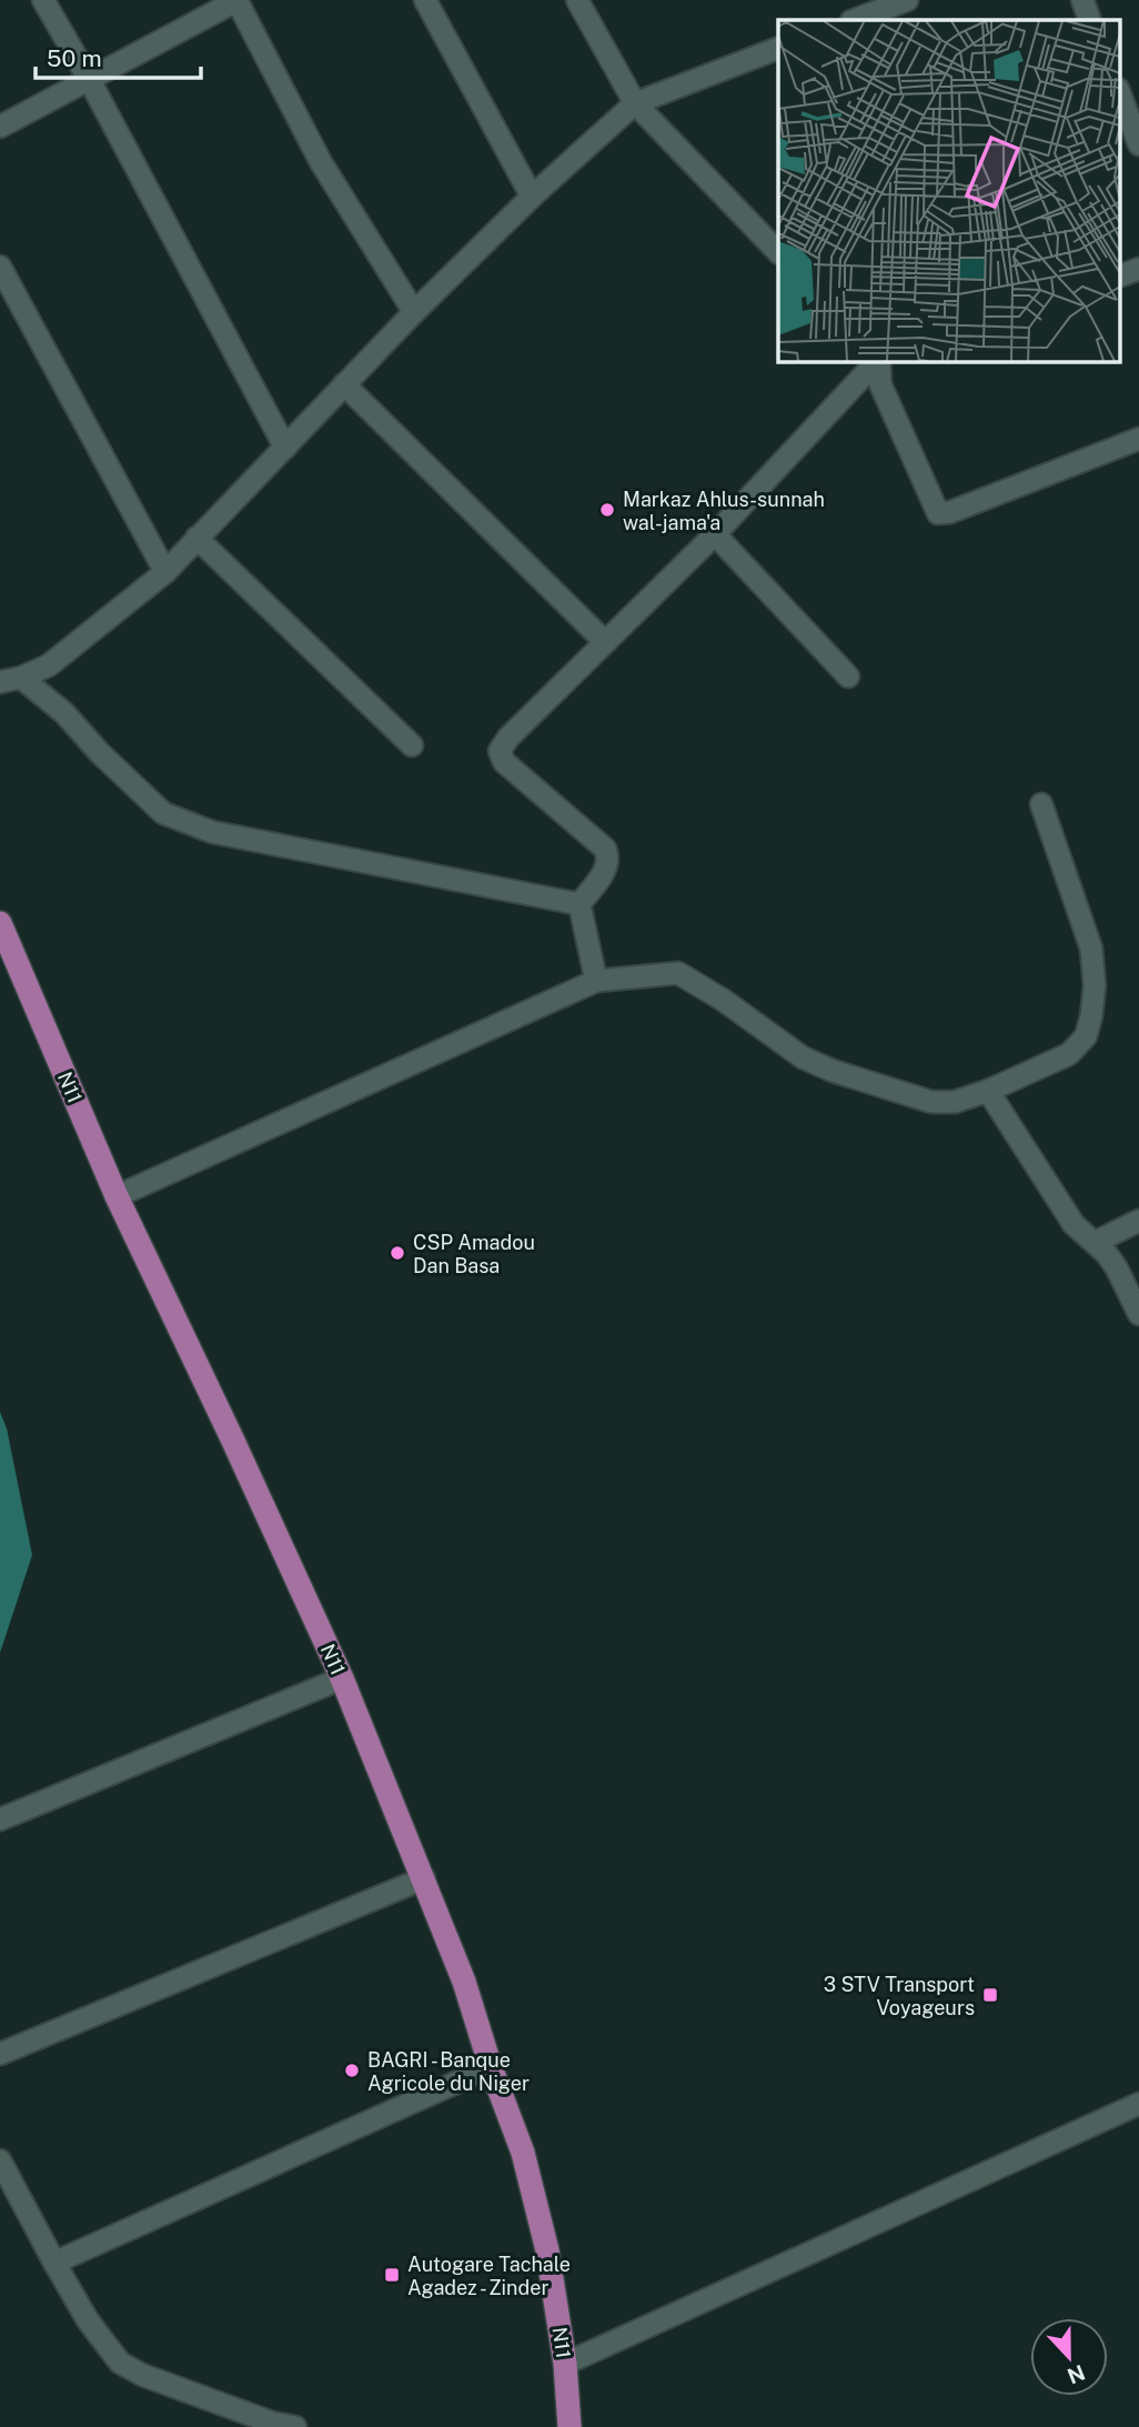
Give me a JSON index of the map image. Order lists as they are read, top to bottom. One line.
{"streets":{"main road":["N11"]},"places":{"other":["Markaz Ahlus-sunnah wal-jama'a","CSP Amadou Dan Basa","BAGRI - Banque Agricole du Niger"],"transit":["3 STV Transport Voyageurs","Autogare Tachale Agadez - Zinder"]},"scale_bar":"50 m","north":"bottom"}
